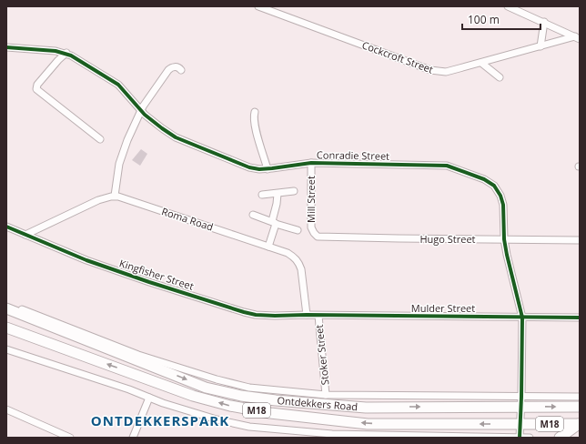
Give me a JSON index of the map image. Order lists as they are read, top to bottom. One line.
{"streets":{"main road":["Ontdekkers Road","M18"],"street":["Cockcroft Street","Conradie Street","Mill Street","Roma Road","Hugo Street","Kingfisher Street","Mulder Street","Stoker Street"]},"crossings":[["Conradie Street","Mill Street"],["Conradie Street","Hugo Street"],["Conradie Street","Mulder Street"],["Conradie Street","Ontdekkers Road"],["Mill Street","Hugo Street"],["Roma Road","Kingfisher Street"],["Roma Road","Mulder Street"],["Kingfisher Street","Mulder Street"],["Mulder Street","Stoker Street"],["Stoker Street","Ontdekkers Road"]],"districts":["ONTDEKKERSPARK"],"scale_bar":"100 m"}
